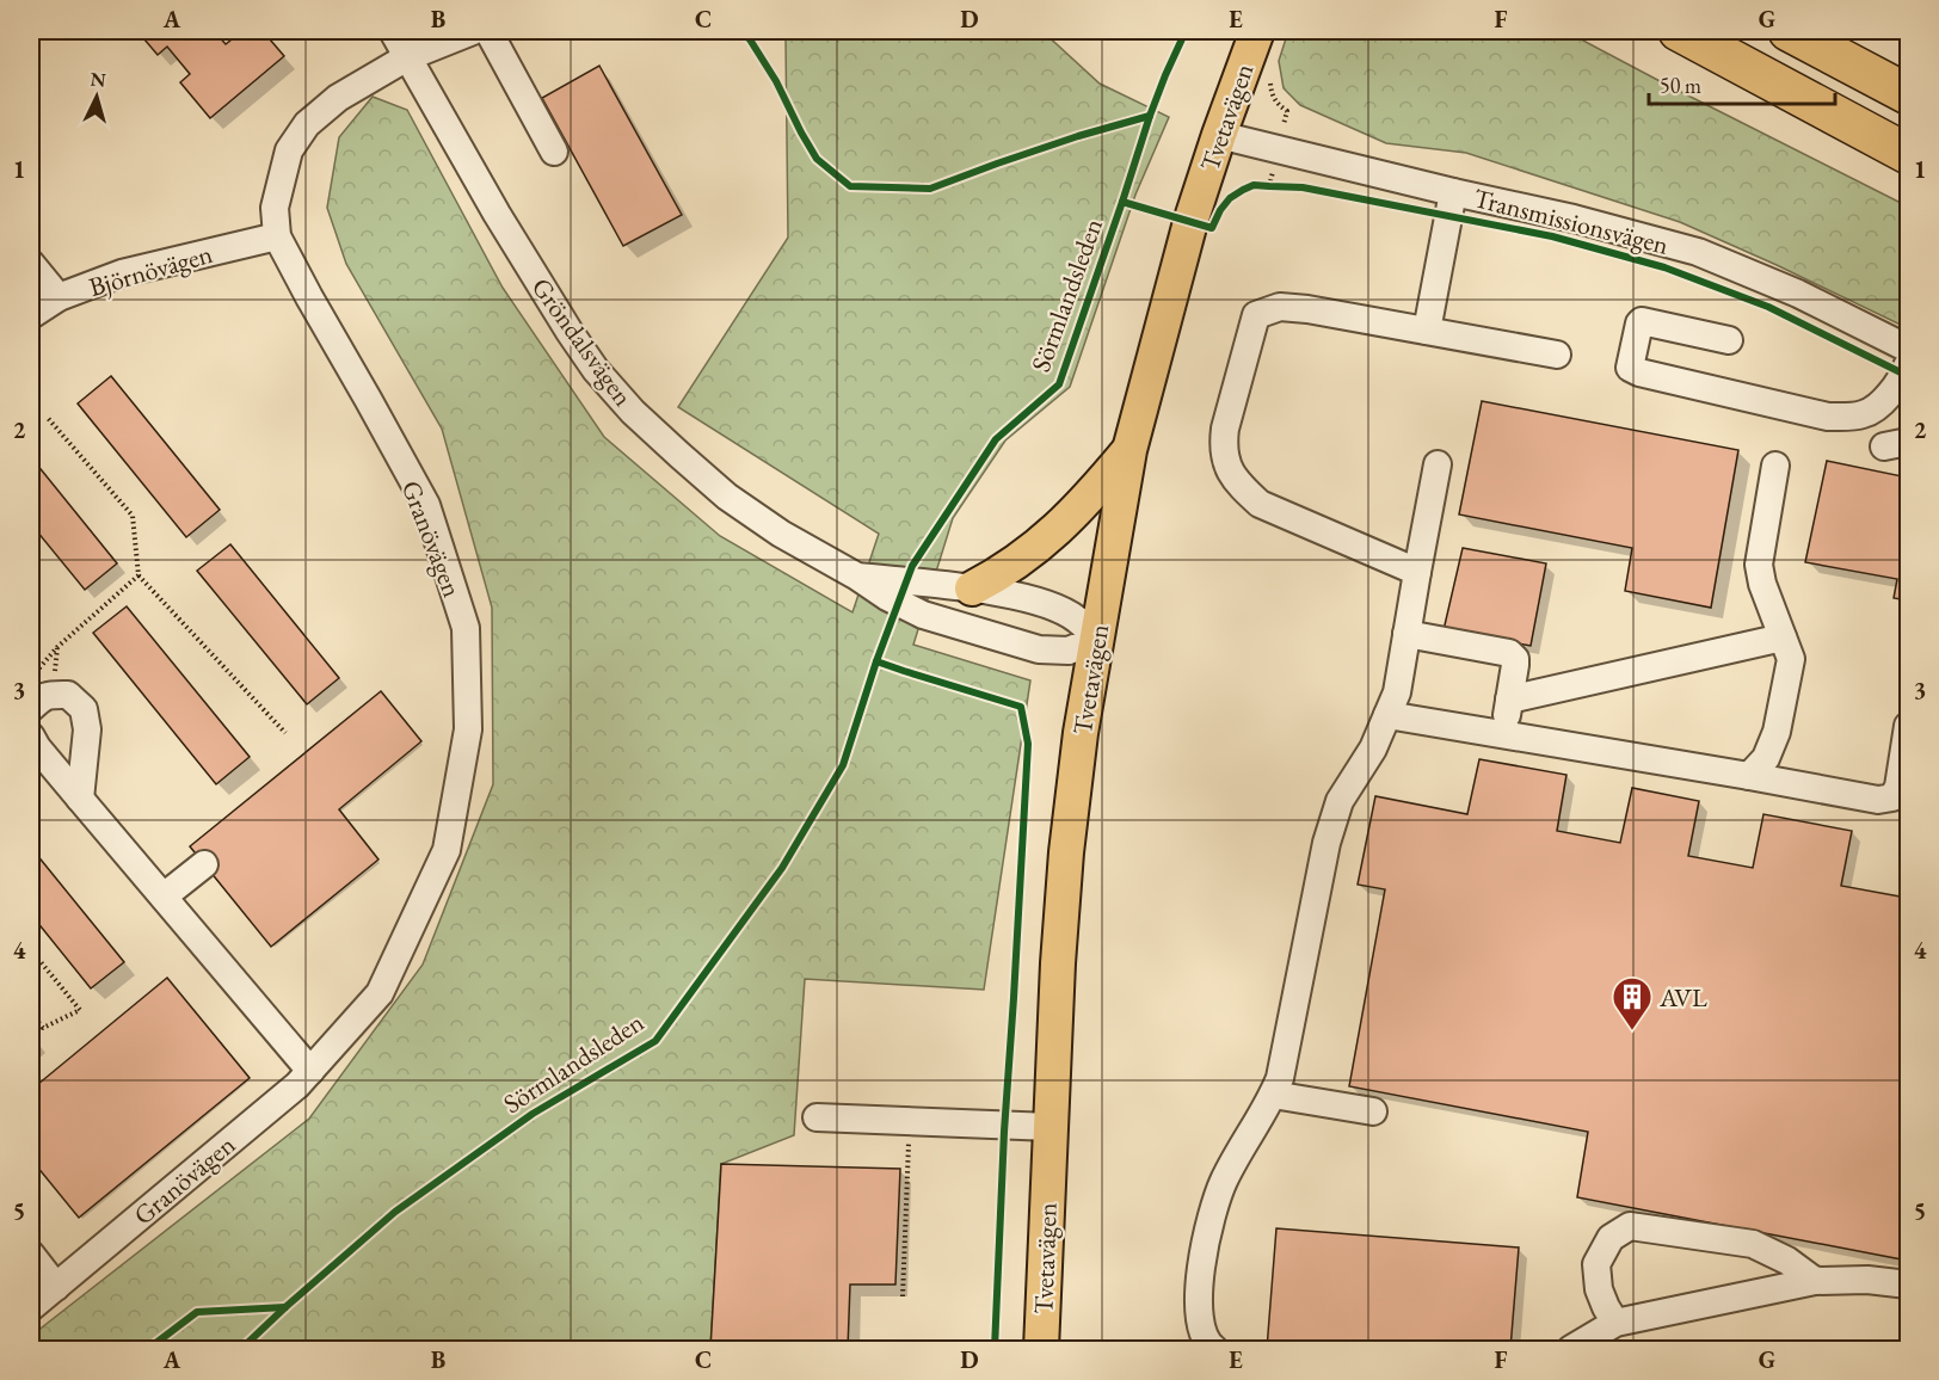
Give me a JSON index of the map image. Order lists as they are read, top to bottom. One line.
{"streets":{"main road":["Tvetavägen"],"street":["Transmissionsvägen","Björnövägen","Gröndalsvägen","Granövägen"],"cycle path":["Sörmlandsleden"]},"crossings":[["Tvetavägen","Transmissionsvägen"],["Tvetavägen","Gröndalsvägen"],["Björnövägen","Granövägen"],["Gröndalsvägen","Granövägen"]],"places":{"building":["AVL"]},"scale_bar":"50 m","north":"top","grid":{"columns":["A","B","C","D","E","F","G"],"rows":["1","2","3","4","5"]}}
